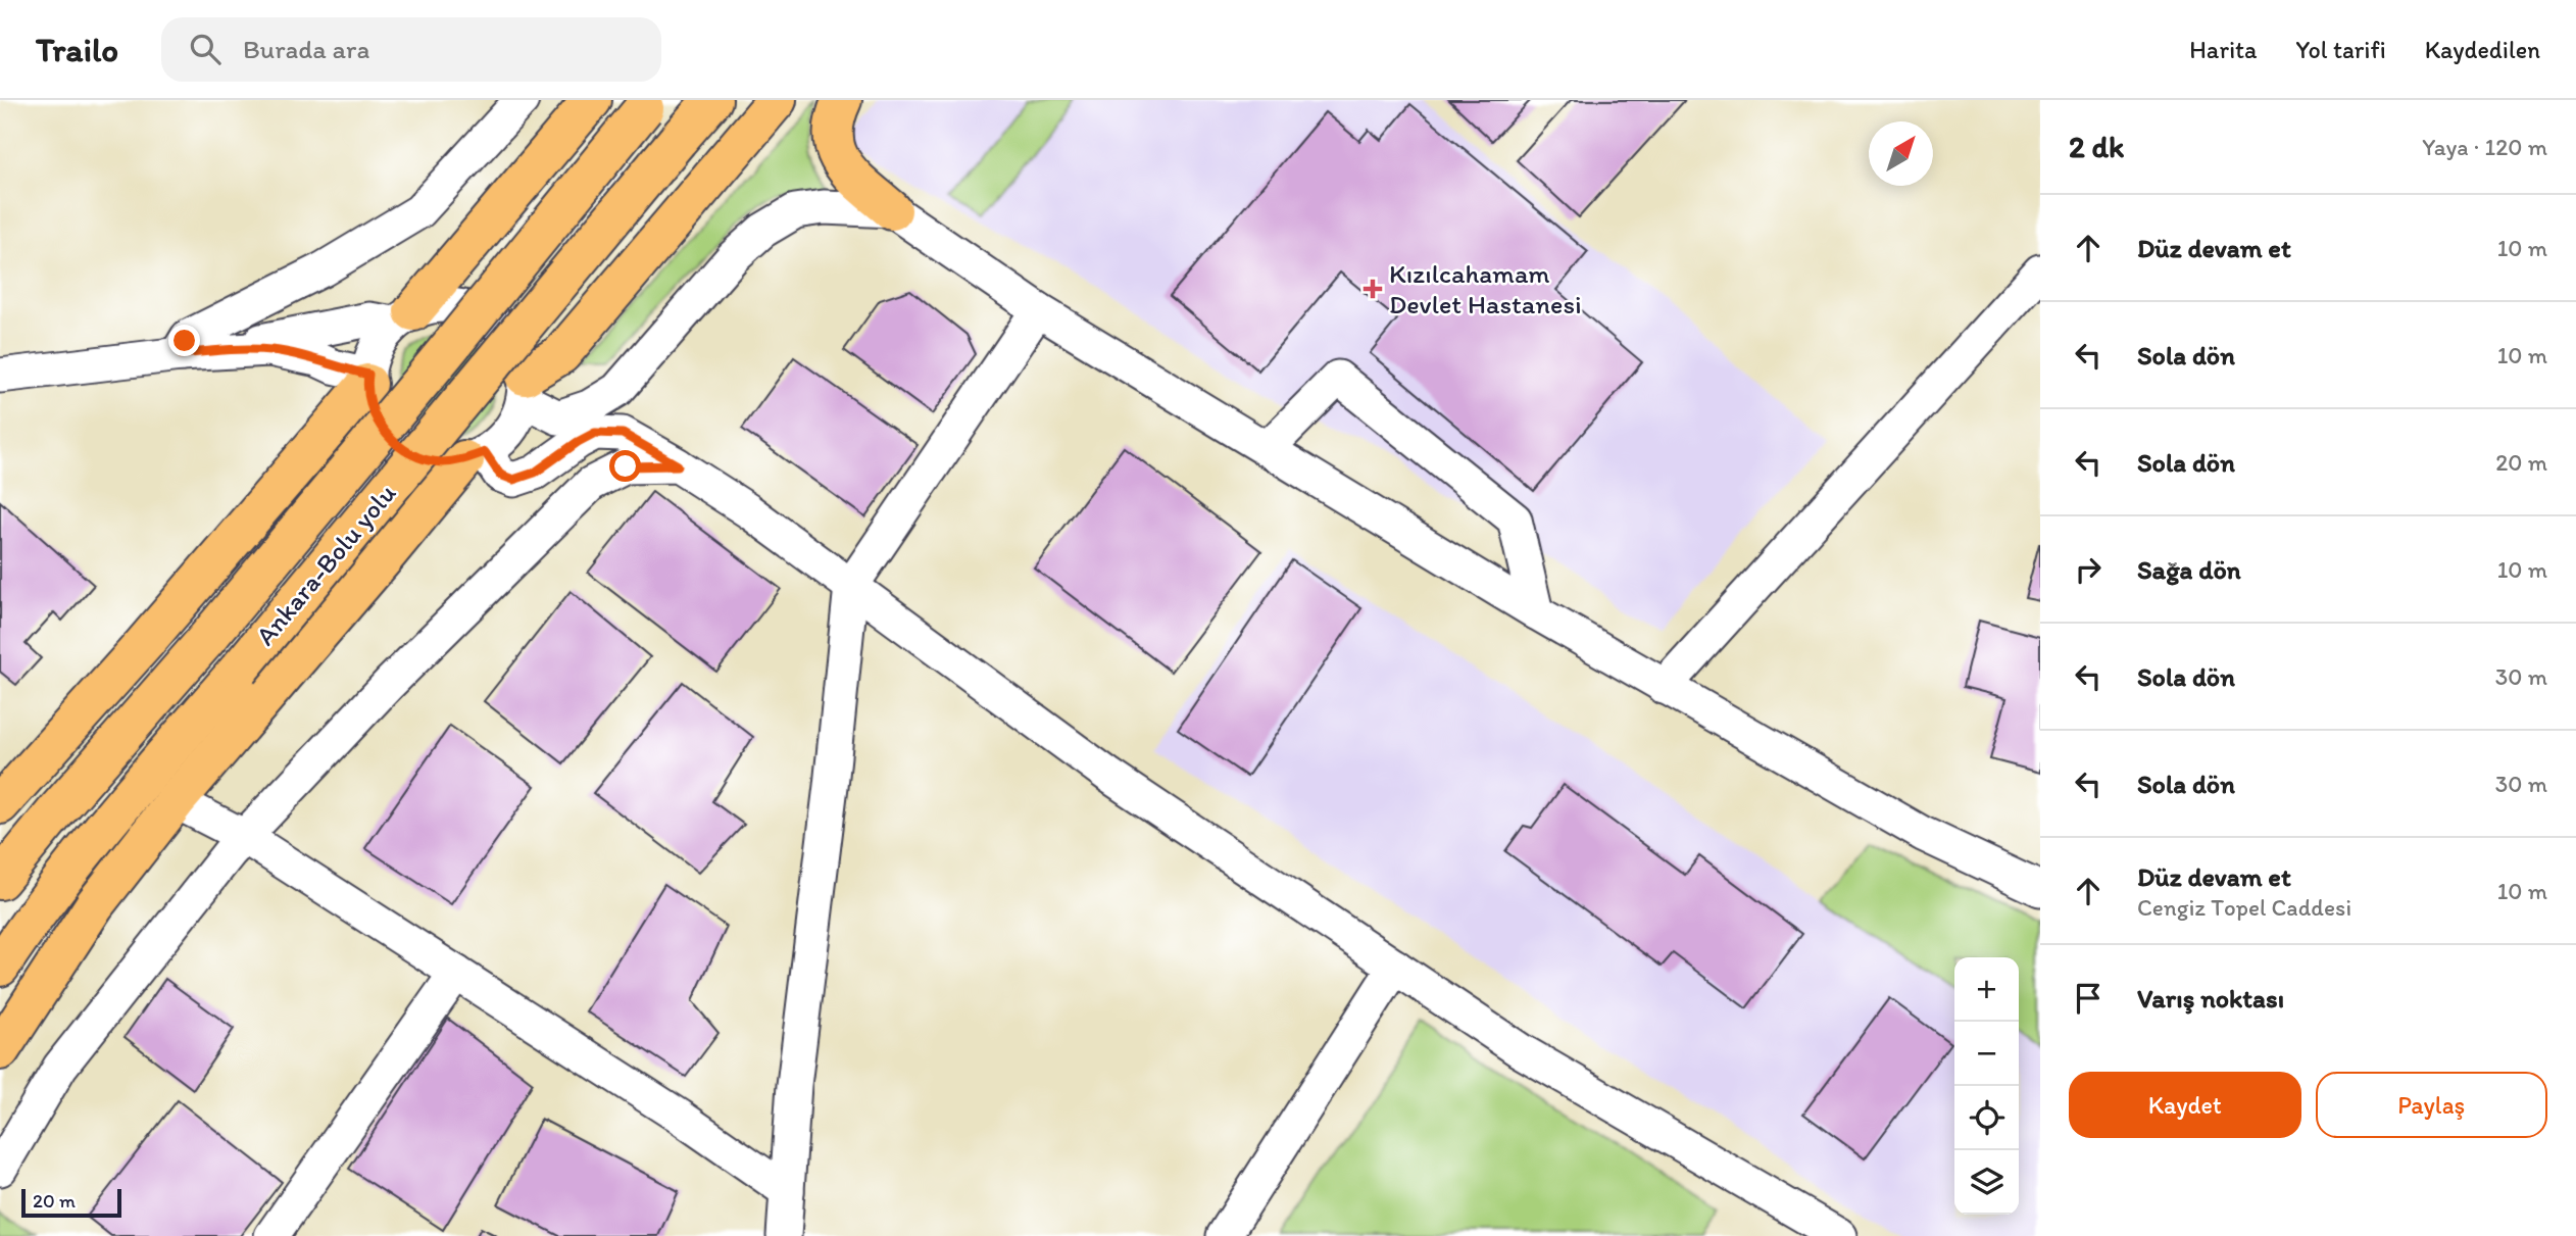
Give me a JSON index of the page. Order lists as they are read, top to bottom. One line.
{"streets":{"highway":["Ankara-Bolu yolu"]},"places":{"health":["Kızılcahamam Devlet Hastanesi"]},"scale_bar":"20 m","north":"top right","page":{"header":"Trailo","search":"Burada ara","nav":["Harita","Yol tarifi","Kaydedilen"],"heading":["2 dk","Yaya · 120 m"],"list":[["Düz devam et","10 m"],["Sola dön","10 m"],["Sola dön","20 m"],["Sağa dön","10 m"],["Sola dön","30 m"],["Sola dön","30 m"],["Düz devam et","Cengiz Topel Caddesi","10 m"],"Varış noktası"],"map_buttons":["+","−"],"buttons":["Kaydet","Paylaş"],"scale":"20 m"}}
